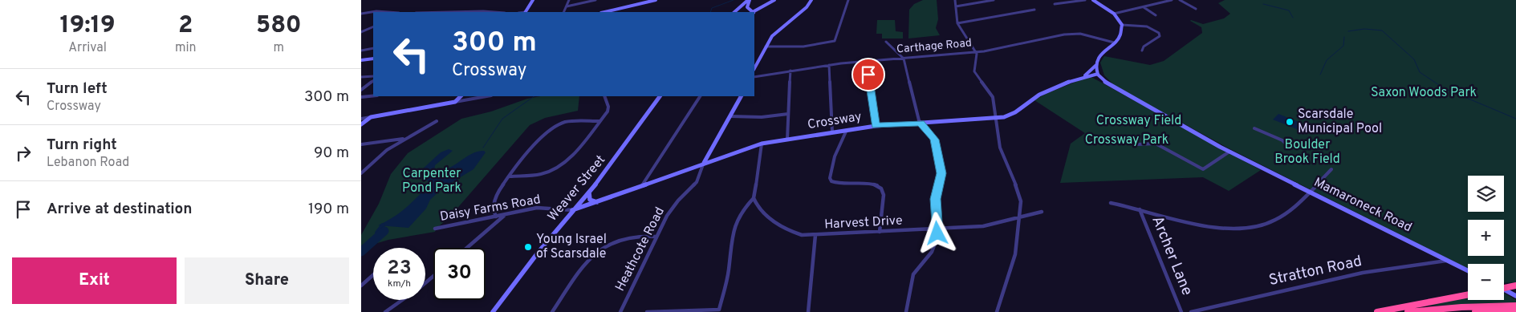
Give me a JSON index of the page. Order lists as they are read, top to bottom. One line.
{"streets":{"street":["Carthage Road","Crossway","Weaver Street","Mamaroneck Road","Daisy Farms Road","Harvest Drive","Heathcote Road","Archer Lane","Stratton Road"]},"crossings":[["Crossway","Weaver Street"],["Crossway","Mamaroneck Road"],["Crossway","Daisy Farms Road"],["Crossway","Heathcote Road"],["Weaver Street","Daisy Farms Road"],["Mamaroneck Road","Stratton Road"]],"parks":["Saxon Woods Park","Crossway Field","Crossway Park","Boulder Brook Field","Carpenter Pond Park"],"places":["Scarsdale Municipal Pool","Young Israel of Scarsdale"],"page":{"eta":["19:19","Arrival","2","min","580","m"],"turn":["300 m","Crossway"],"list":[{"name":"Turn left","note":"Crossway","value":"300 m"},{"name":"Turn right","note":"Lebanon Road","value":"90 m"},{"name":"Arrive at destination","value":"190 m"}],"map_buttons":["+","−"],"speed":"23 km/h","limit":"30","buttons":["Exit","Share"]}}
